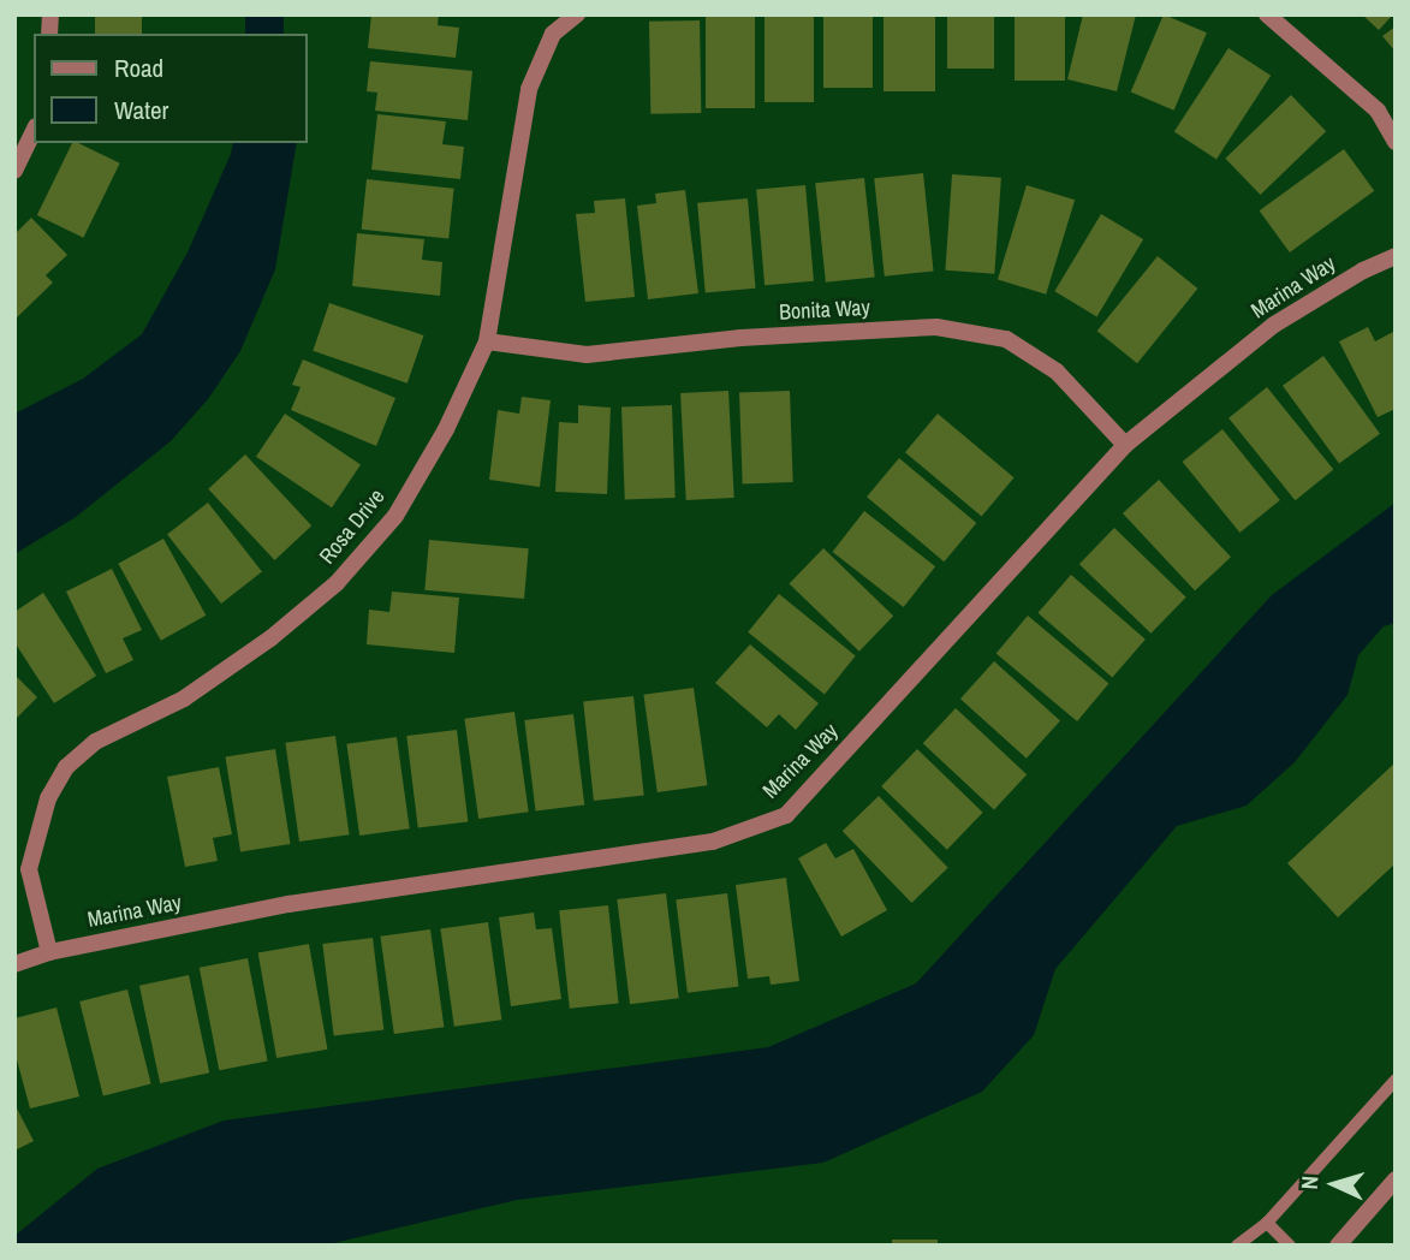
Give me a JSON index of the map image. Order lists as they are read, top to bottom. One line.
{"streets":{"street":["Marina Way","Bonita Way","Rosa Drive"]},"crossings":[["Marina Way","Bonita Way"],["Marina Way","Rosa Drive"],["Bonita Way","Rosa Drive"]],"legend":["Road","Water"],"north":"left"}
